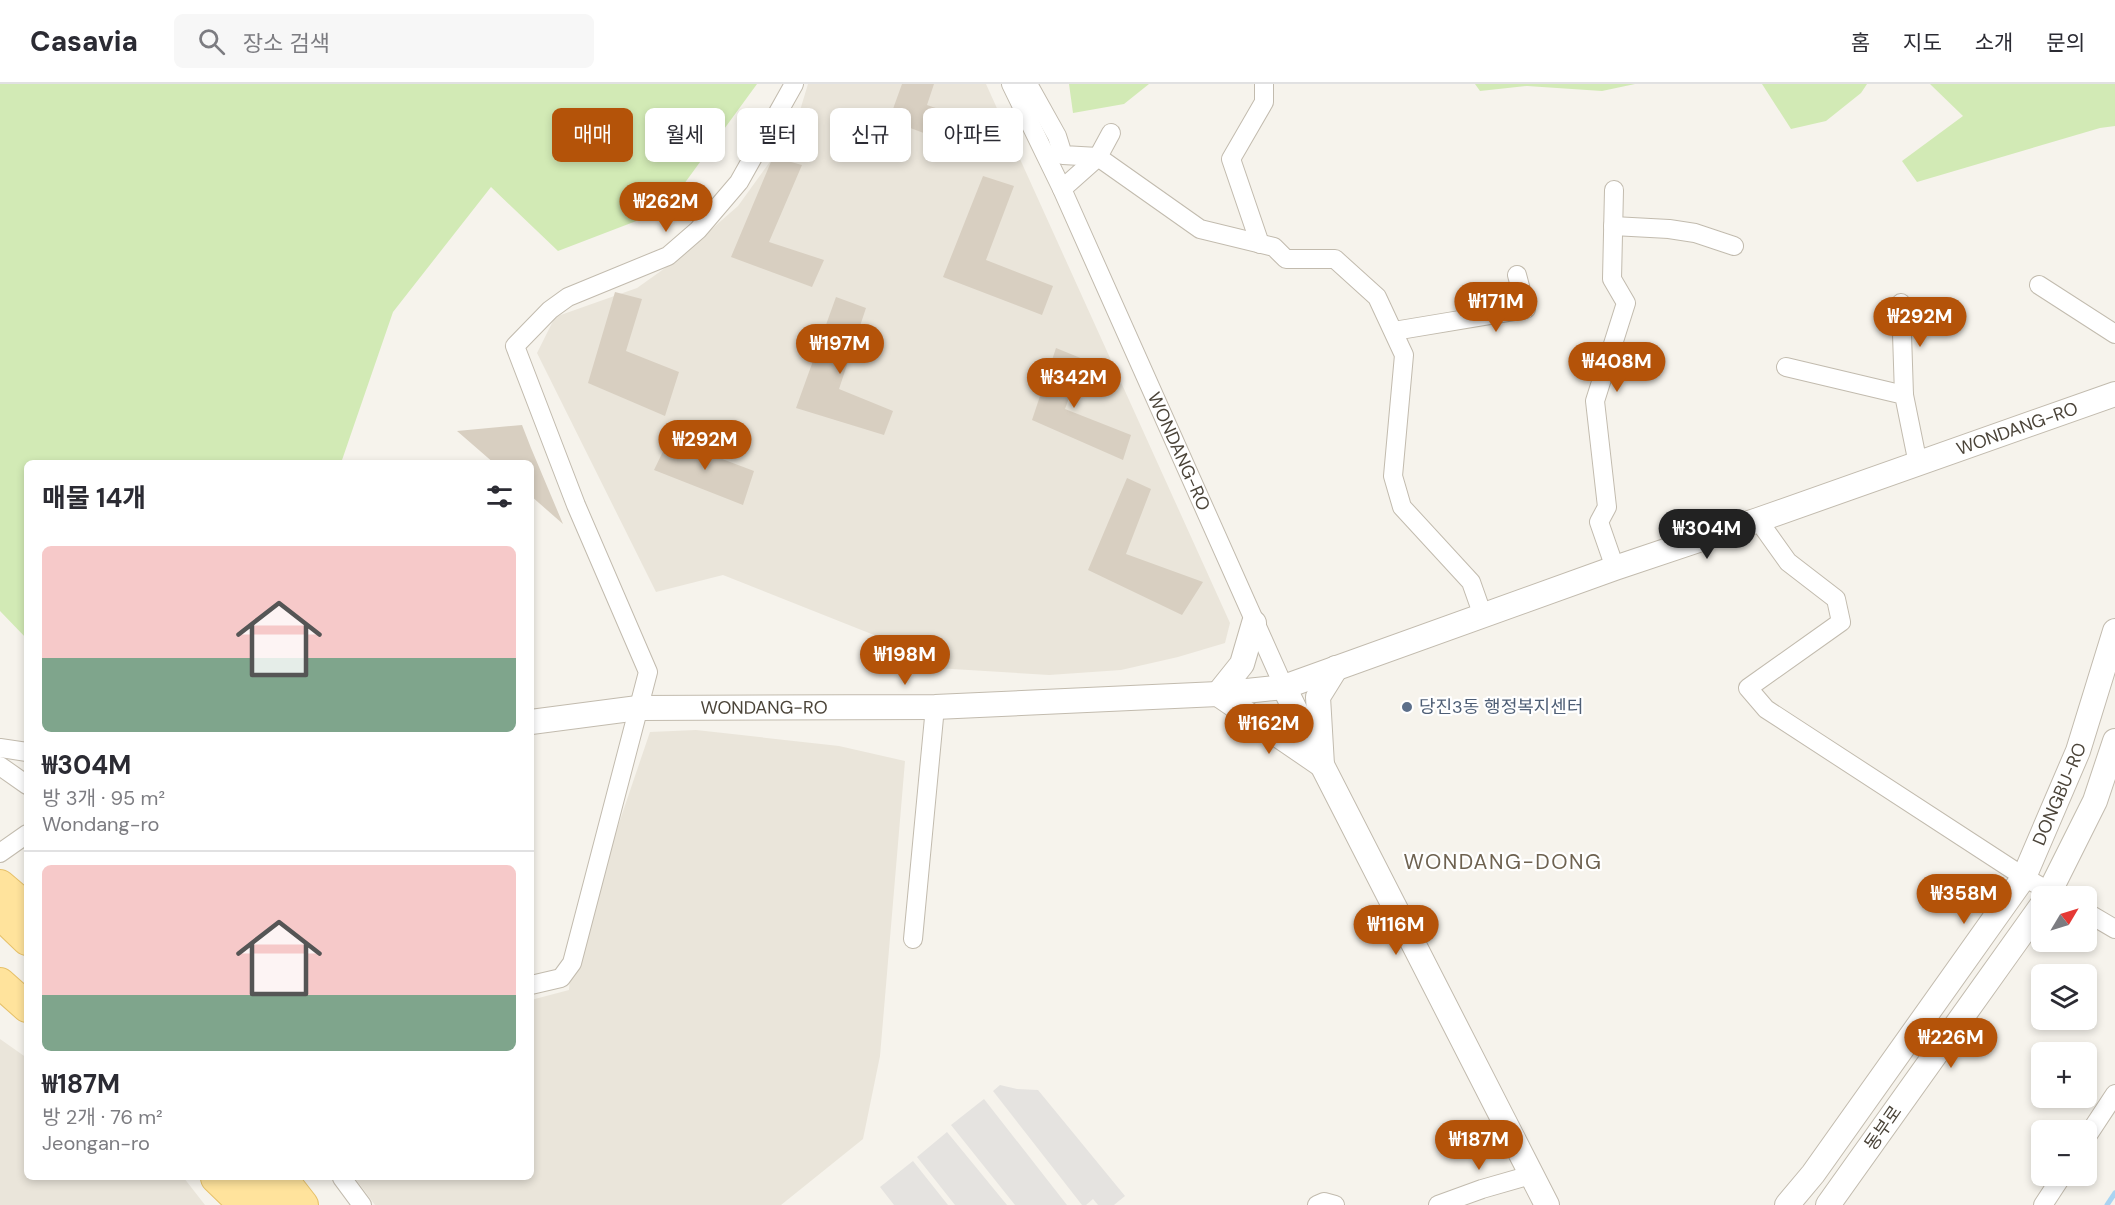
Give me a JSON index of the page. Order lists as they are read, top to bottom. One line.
{"streets":{"street":["WONDANG-RO","DONGBU-RO","동부로"]},"districts":["WONDANG-DONG"],"places":["당진3동 행정복지센터"],"north":"top right","page":{"header":"Casavia","search":"장소 검색","nav":["홈","지도","소개","문의"],"chip":["매매","월세","필터","신규","아파트"],"price":["₩262M","₩171M","₩292M","₩197M","₩408M","₩342M","₩292M","₩304M","₩198M","₩162M","₩358M","₩116M","₩226M","₩187M"],"heading":"매물 14개","list":[{"name":"₩304M","note":"방 3개 · 95 m² · Wondang-ro"},{"name":"₩187M","note":"방 2개 · 76 m² · Jeongan-ro"}],"map_buttons":["+","−"]}}
